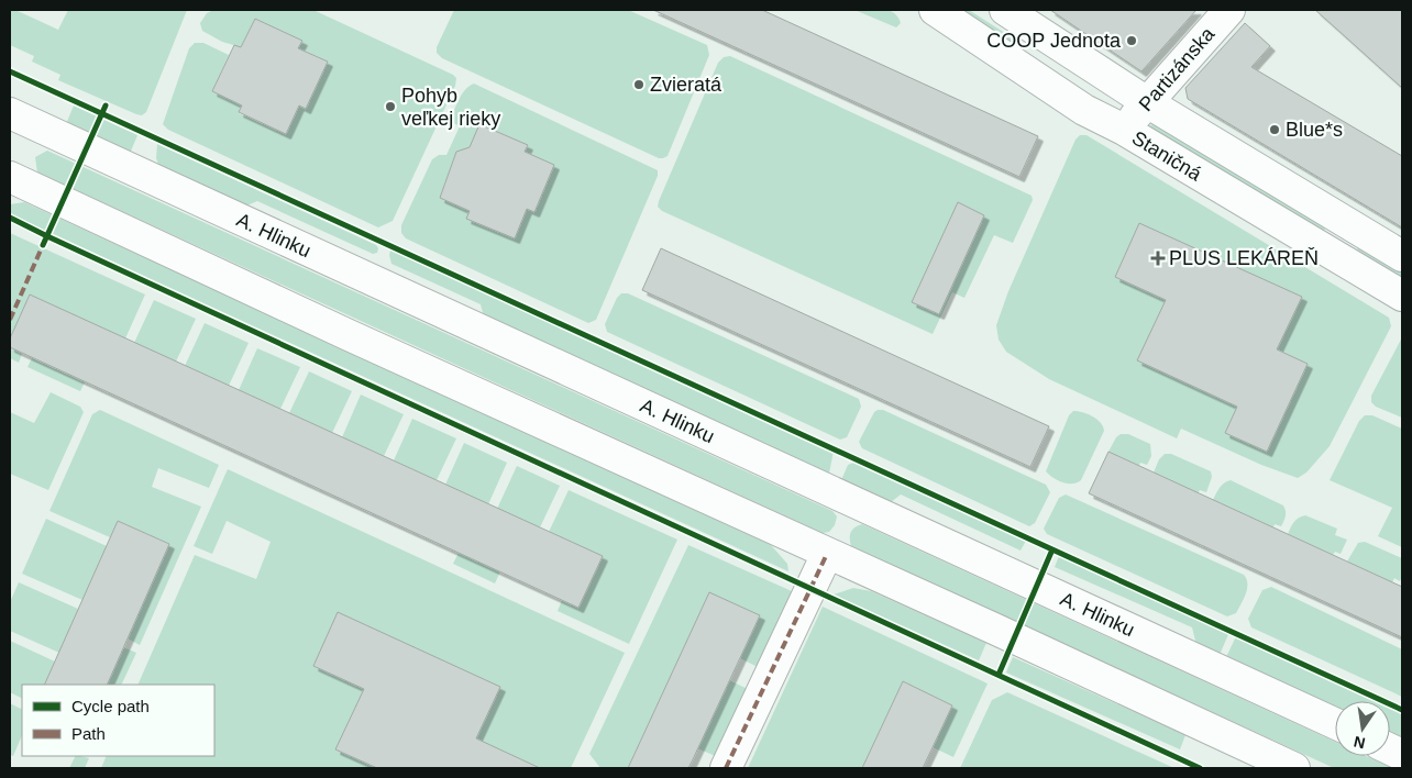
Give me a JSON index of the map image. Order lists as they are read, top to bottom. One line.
{"streets":{"street":["Partizánska","Staničná","A. Hlinku"]},"crossings":[["Partizánska","Staničná"]],"places":{"other":["COOP Jednota","Zvieratá","Pohyb veľkej rieky","Blue*s"],"health":["PLUS LEKÁREŇ"]},"legend":["Cycle path","Path"],"north":"bottom"}
